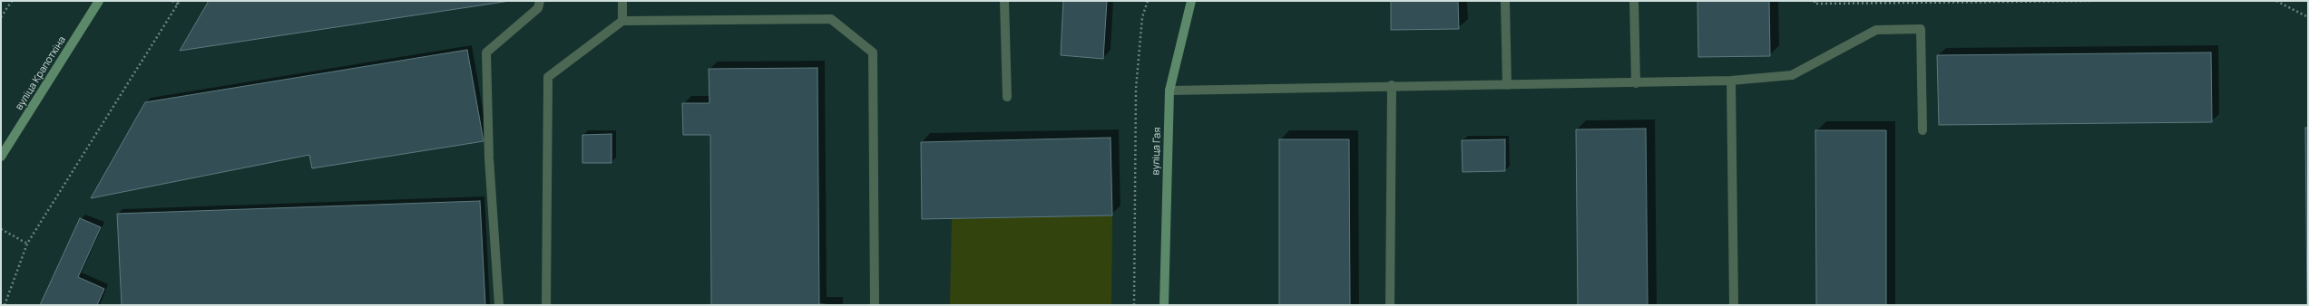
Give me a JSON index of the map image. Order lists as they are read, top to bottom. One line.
{"streets":{"street":["вуліца Крапоткіна","вуліца Гая"]}}
